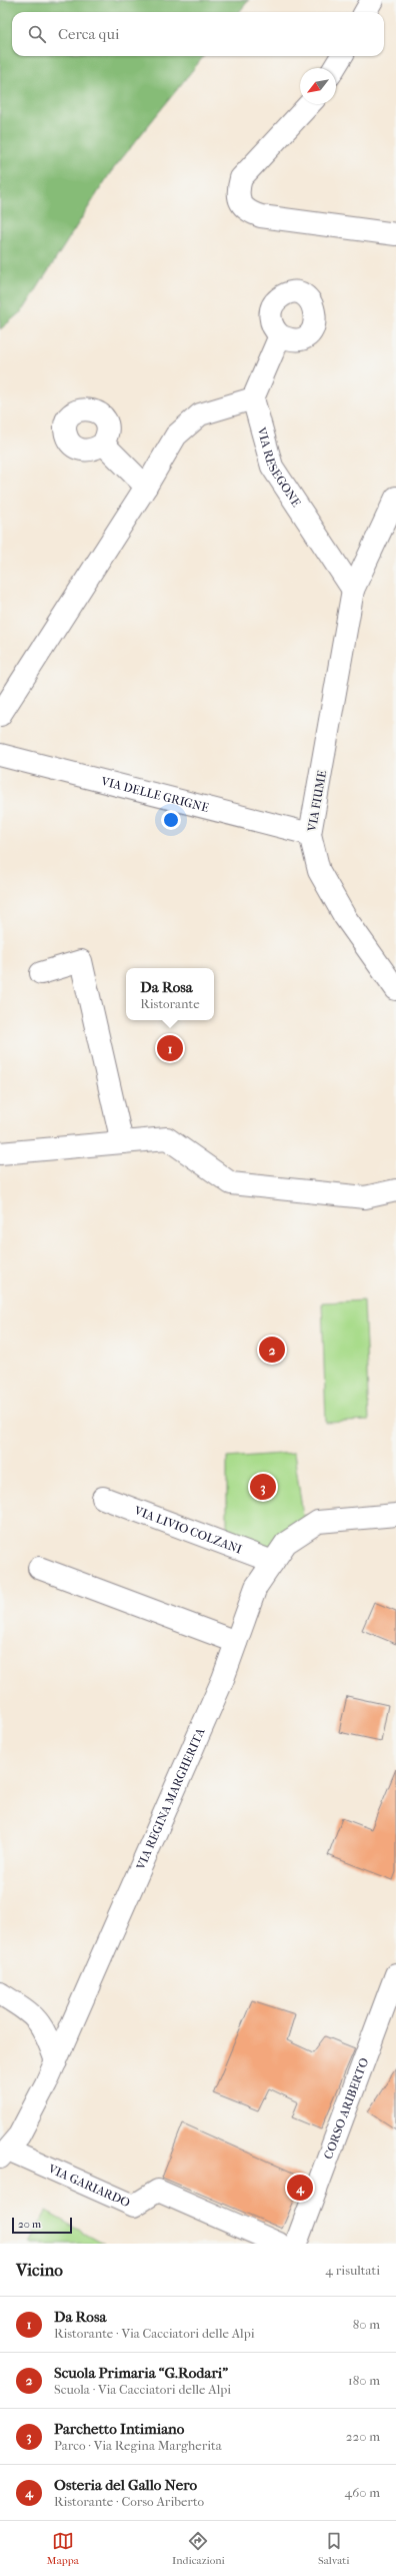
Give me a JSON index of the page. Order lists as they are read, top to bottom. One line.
{"streets":{"street":["VIA RESEGONE","VIA DELLE GRIGNE","VIA FIUME","VIA LIVIO COLZANI","VIA REGINA MARGHERITA","CORSO ARIBERTO","VIA GARIARDO"]},"crossings":[["VIA RESEGONE","VIA FIUME"],["VIA DELLE GRIGNE","VIA FIUME"],["VIA LIVIO COLZANI","VIA REGINA MARGHERITA"],["VIA REGINA MARGHERITA","VIA GARIARDO"]],"scale_bar":"20 m","north":"bottom left","page":{"search":"Cerca qui","popup":["Da Rosa","Ristorante"],"pins":["1","2","3","4"],"scale":"20 m","heading":["Vicino","4 risultati"],"list":[{"mark":"1","name":"Da Rosa","note":"Ristorante · Via Cacciatori delle Alpi","value":"80 m"},{"mark":"2","name":"Scuola Primaria “G.Rodari”","note":"Scuola · Via Cacciatori delle Alpi","value":"180 m"},{"mark":"3","name":"Parchetto Intimiano","note":"Parco · Via Regina Margherita","value":"220 m"},{"mark":"4","name":"Osteria del Gallo Nero","note":"Ristorante · Corso Ariberto","value":"460 m"}],"nav":["Mappa","Indicazioni","Salvati"]}}
